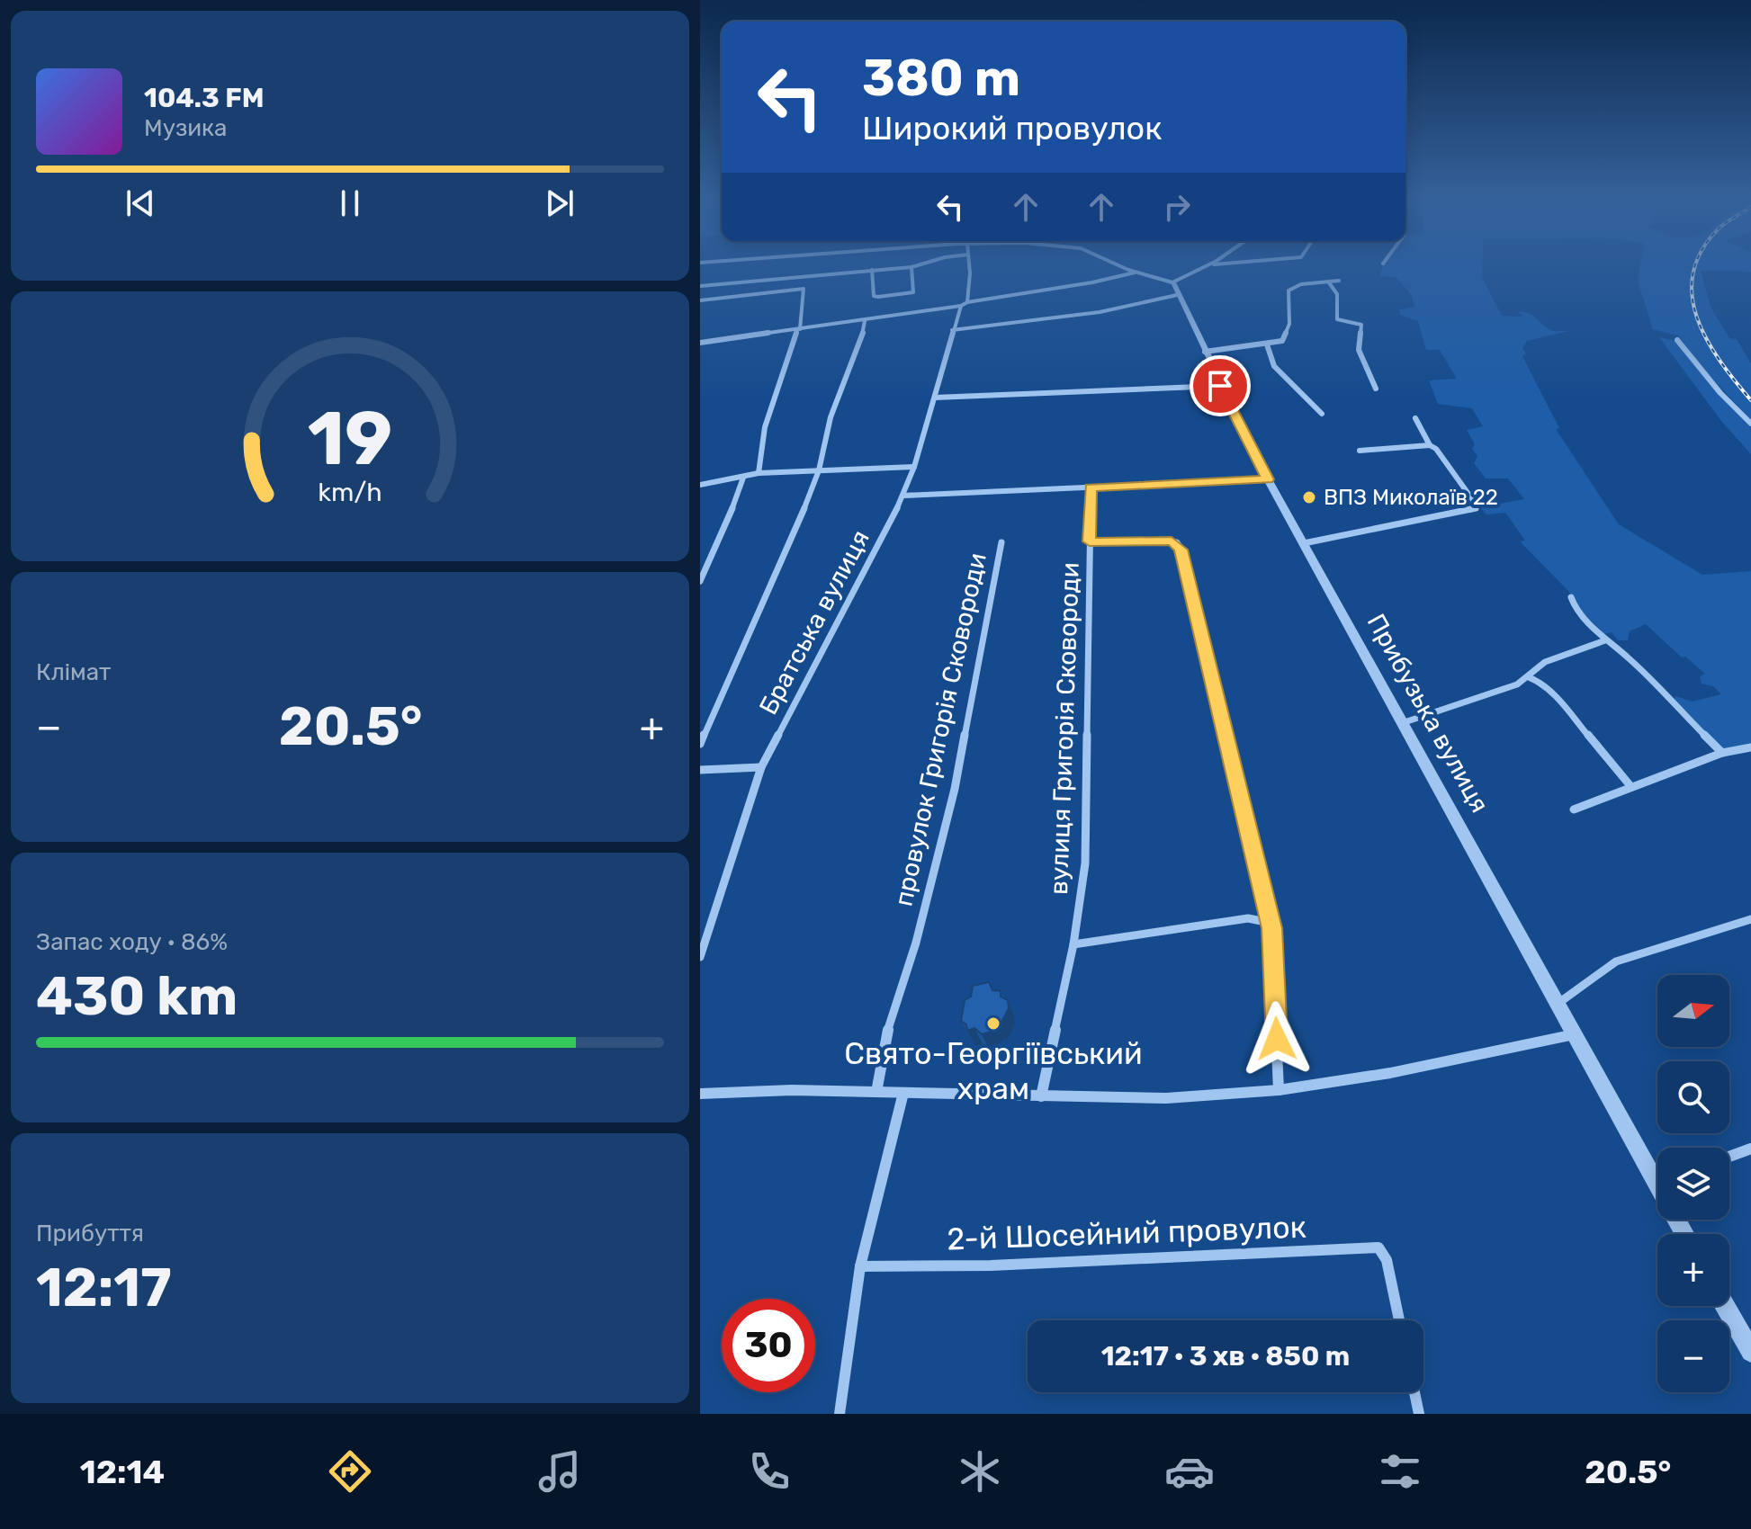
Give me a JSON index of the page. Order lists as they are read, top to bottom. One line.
{"streets":{"street":["Братська вулиця","Прибузька вулиця","вулиця Григорія Сковороди","провулок Григорія Сковороди","2-й Шосейний провулок"]},"places":["ВПЗ Миколаїв 22","Свято-Георгіївський храм"],"north":"right","page":{"turn":["380 m","Широкий провулок"],"song":["104.3 FM","Музика"],"tile":["Клімат",["Запас ходу · 86%","430 km"],["Прибуття","12:17"]],"heat":["−","20.5°","+"],"map_buttons":["+","−"],"limit":"30","trip":"12:17 · 3 хв · 850 m","tabs":["12:14","20.5°"],"gauge":["19","km/h"]}}
